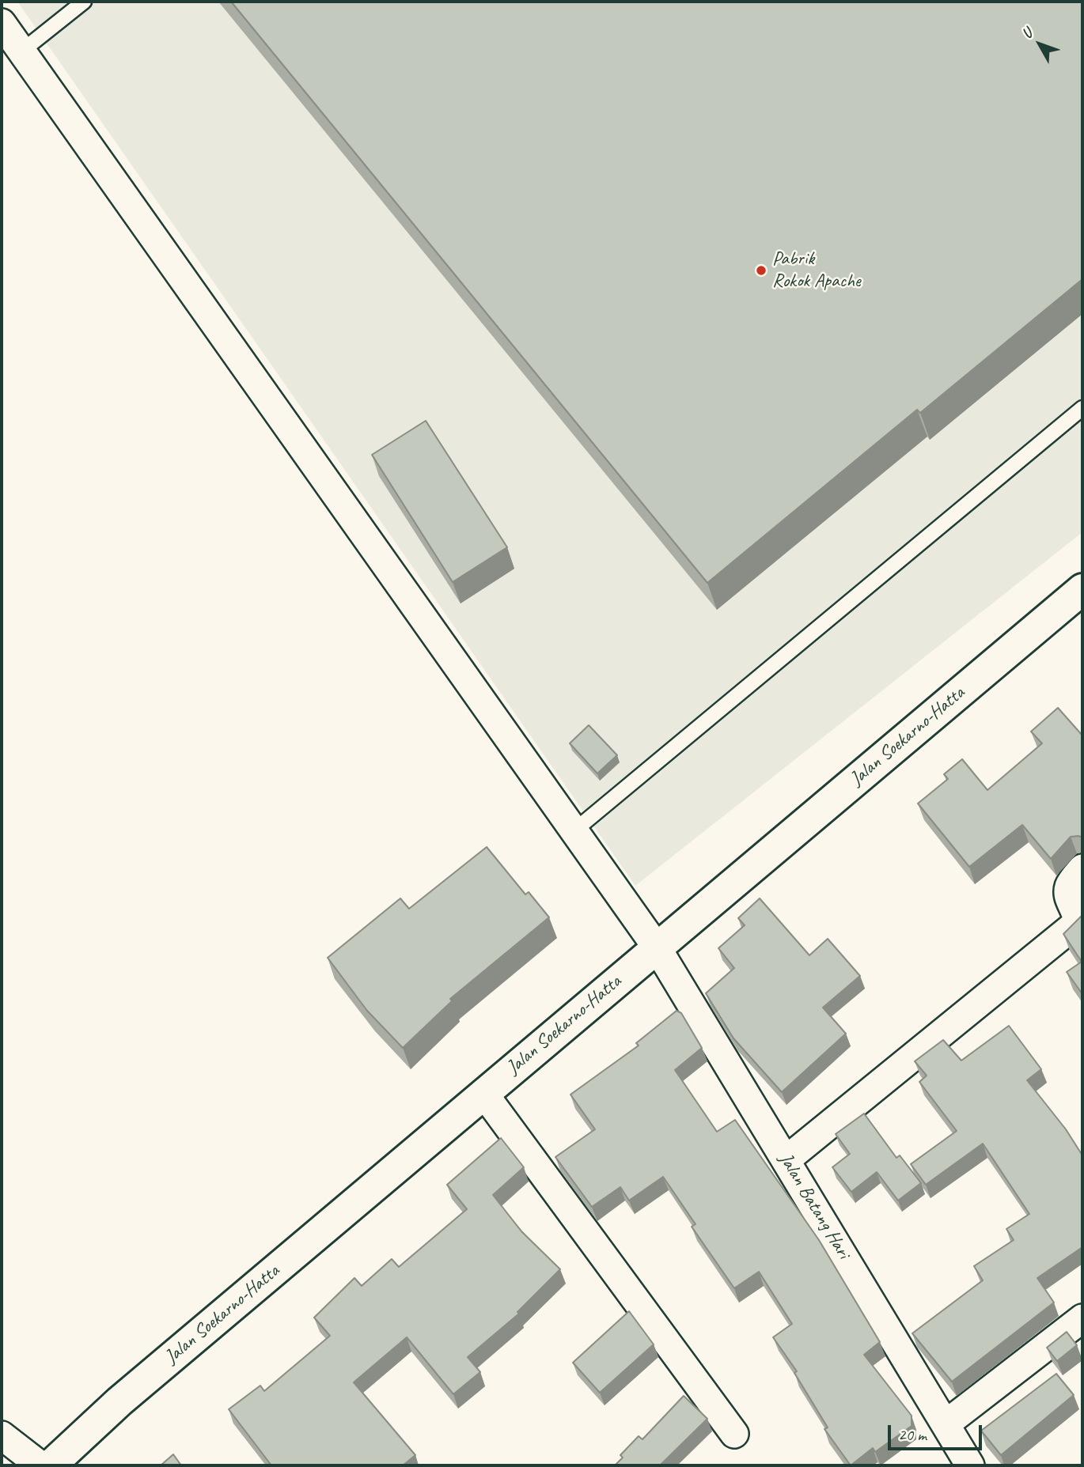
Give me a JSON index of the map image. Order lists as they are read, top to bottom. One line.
{"streets":{"main road":["Jalan Soekarno-Hatta"],"street":["Jalan Batang Hari"]},"crossings":[["Jalan Soekarno-Hatta","Jalan Batang Hari"]],"places":["Pabrik Rokok Apache"],"scale_bar":"20 m","north":"top left"}
